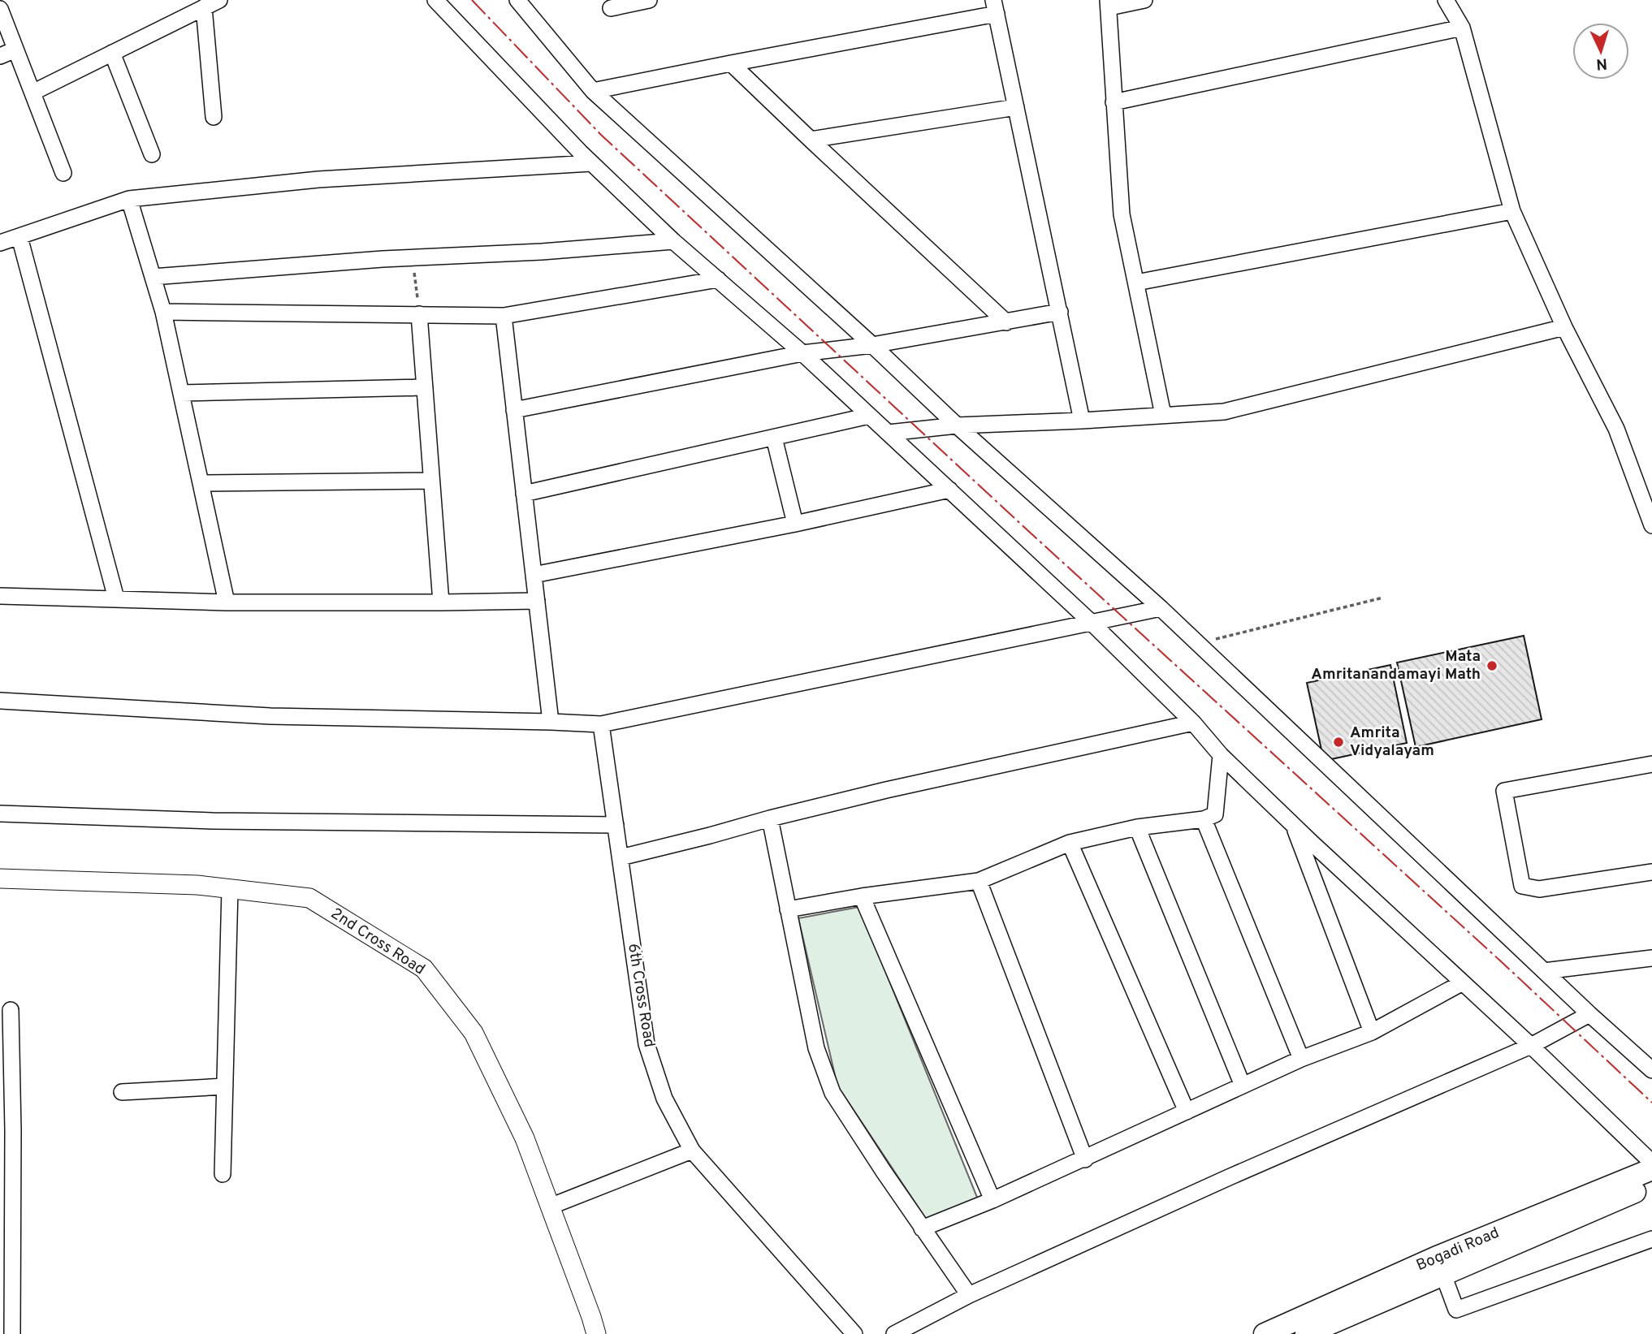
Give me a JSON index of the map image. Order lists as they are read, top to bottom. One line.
{"streets":{"main road":["Bogadi Road"],"street":["2nd Cross Road","6th Cross Road"]},"places":["Mata Amritanandamayi Math","Amrita Vidyalayam"],"north":"bottom"}
